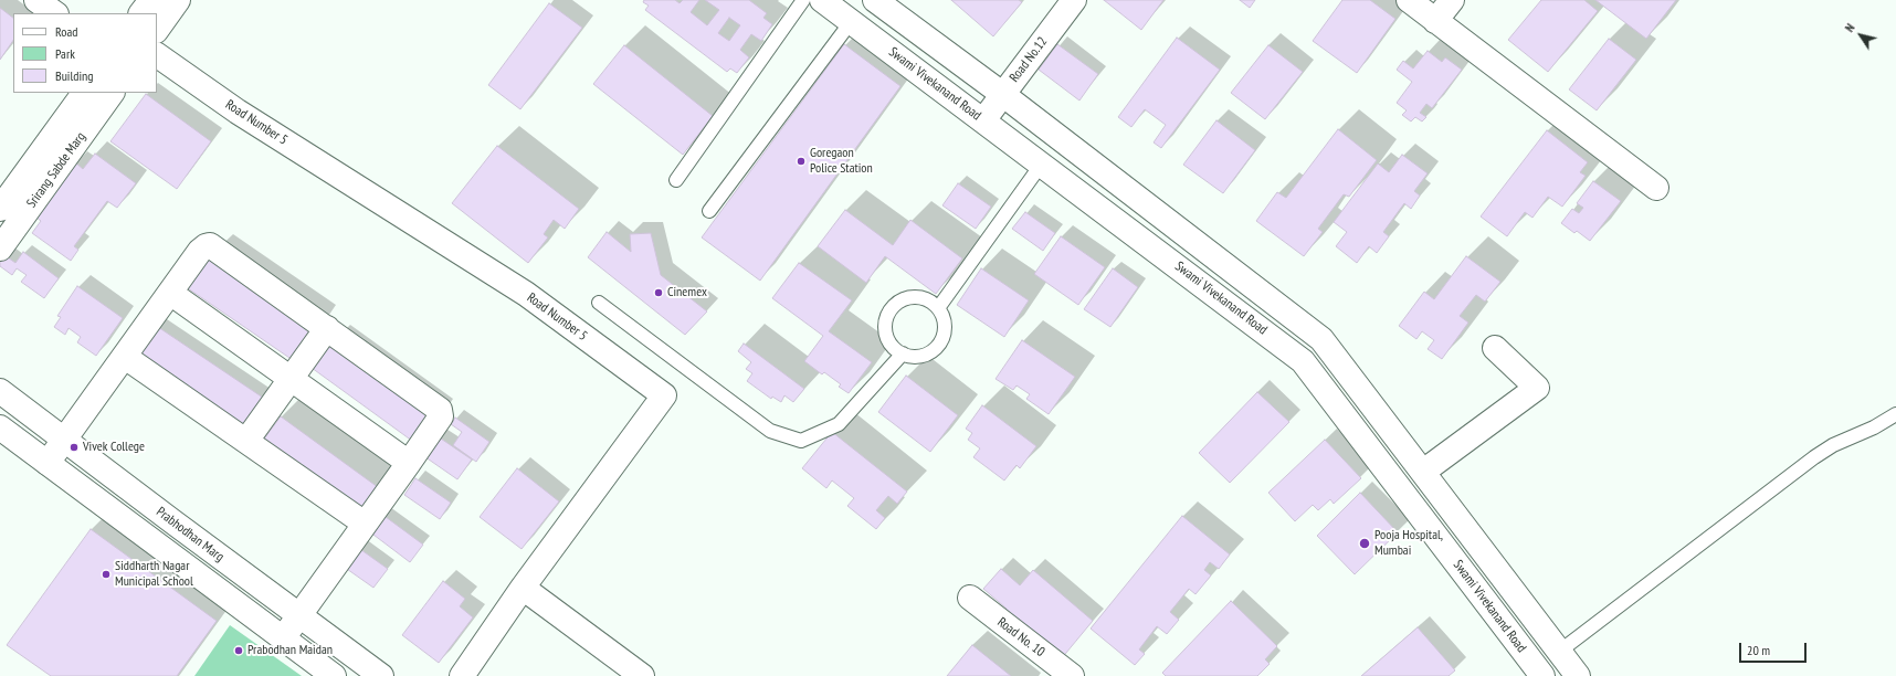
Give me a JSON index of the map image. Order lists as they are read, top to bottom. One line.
{"streets":{"street":["Road No.12","Swami Vivekanand Road","Road Number 5","Srirang Sabde Marg","Prabhodhan Marg","Road No. 10"]},"crossings":[["Road No.12","Swami Vivekanand Road"]],"places":["Goregaon Police Station","Cinemex","Vivek College","Pooja Hospital, Mumbai","Siddharth Nagar Municipal School","Prabodhan Maidan"],"legend":["Road","Park","Building"],"scale_bar":"20 m","north":"top left"}
